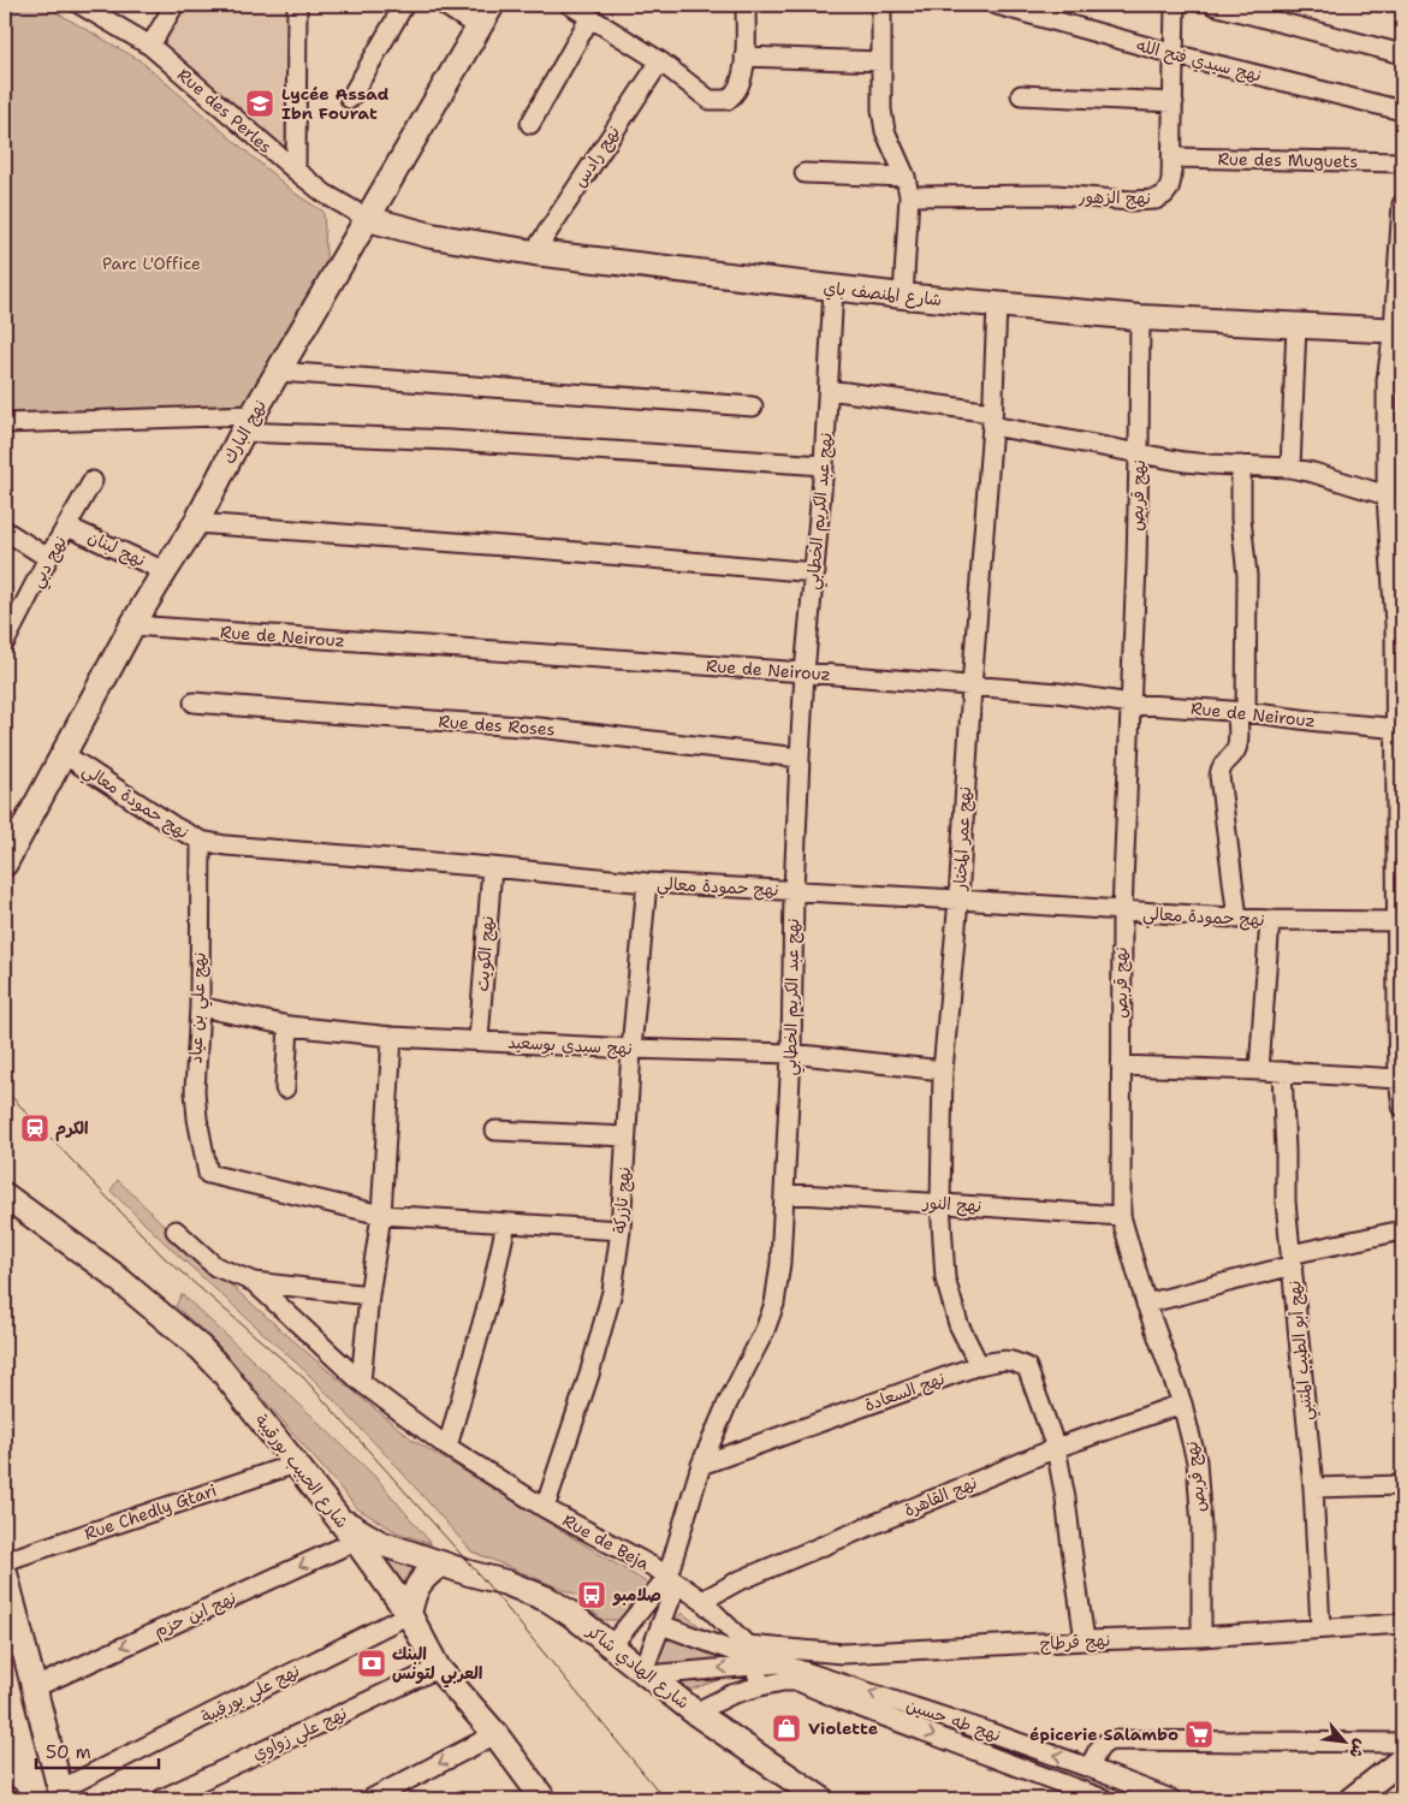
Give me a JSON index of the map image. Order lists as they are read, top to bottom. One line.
{"streets":{"street":["نهج سيدي فتح الله","Rue des Perles","نهج رادس","Rue des Muguets","نهج الزهور","شارع المنصف باي","نهج البارك","نهج قربص","نهج عبد الكريم الخطابي","نهج لبنان","نهج دبي","Rue de Neirouz","Rue des Roses","نهج حمودة معالي","نهج عمر المختار","نهج الكويت","نهج علي بن عياد","نهج سيدي بوسعيد","نهج تازركة","نهج النور","نهج أبو الطيب المتنبي","نهج السعادة","شارع الحبيب بورقيبة","نهج القاهرة","Rue Chedly Gtari","Rue de Beja","نهج ابن حزم","نهج قرطاج","شارع الهادي شاكر","نهج علي بورقيبة","نهج طه حسين","نهج علي زواوي"]},"crossings":[["نهج سيدي فتح الله","نهج الزهور"],["Rue des Perles","شارع المنصف باي"],["Rue des Perles","نهج البارك"],["نهج رادس","شارع المنصف باي"],["Rue des Muguets","نهج الزهور"],["شارع المنصف باي","نهج البارك"],["شارع المنصف باي","نهج قربص"],["شارع المنصف باي","نهج عبد الكريم الخطابي"],["شارع المنصف باي","نهج عمر المختار"],["نهج البارك","نهج لبنان"],["نهج البارك","Rue de Neirouz"],["نهج البارك","نهج حمودة معالي"],["نهج قربص","Rue de Neirouz"],["نهج قربص","نهج حمودة معالي"],["نهج قربص","نهج النور"],["نهج قربص","نهج القاهرة"],["نهج قربص","نهج قرطاج"],["نهج عبد الكريم الخطابي","Rue de Neirouz"],["نهج عبد الكريم الخطابي","Rue des Roses"],["نهج عبد الكريم الخطابي","نهج حمودة معالي"],["نهج عبد الكريم الخطابي","نهج سيدي بوسعيد"],["نهج عبد الكريم الخطابي","نهج النور"],["نهج عبد الكريم الخطابي","نهج السعادة"],["نهج عبد الكريم الخطابي","Rue de Beja"],["نهج عبد الكريم الخطابي","شارع الهادي شاكر"],["نهج لبنان","نهج دبي"],["Rue de Neirouz","نهج عمر المختار"],["نهج حمودة معالي","نهج عمر المختار"],["نهج حمودة معالي","نهج الكويت"],["نهج حمودة معالي","نهج علي بن عياد"],["نهج حمودة معالي","نهج تازركة"],["نهج عمر المختار","نهج سيدي بوسعيد"],["نهج عمر المختار","نهج النور"],["نهج عمر المختار","نهج السعادة"],["نهج الكويت","نهج سيدي بوسعيد"],["نهج علي بن عياد","نهج سيدي بوسعيد"],["نهج سيدي بوسعيد","نهج تازركة"],["نهج تازركة","Rue de Beja"],["نهج أبو الطيب المتنبي","نهج قرطاج"],["نهج السعادة","نهج القاهرة"],["شارع الحبيب بورقيبة","Rue Chedly Gtari"],["شارع الحبيب بورقيبة","نهج ابن حزم"],["شارع الحبيب بورقيبة","شارع الهادي شاكر"],["شارع الحبيب بورقيبة","نهج علي بورقيبة"],["شارع الحبيب بورقيبة","نهج علي زواوي"],["نهج القاهرة","Rue de Beja"],["Rue de Beja","نهج قرطاج"]],"one_way":["نهج ابن حزم"],"parks":["Parc L'Office"],"places":{"school or university":["Lycée Assad Ibn Fourat"],"station":["الكرم"],"bus stop":["صلامبو"],"bank":["البنك العربي لتونس"],"shop":["Violette"],"supermarket":["épicerie Salambo"]},"scale_bar":"50 m","north":"bottom right"}
